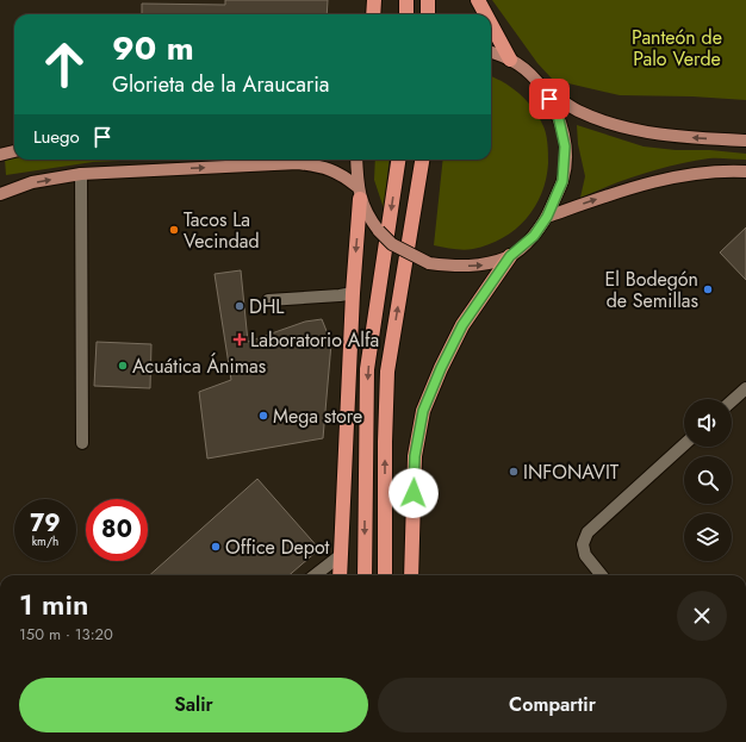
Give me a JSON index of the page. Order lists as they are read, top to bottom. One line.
{"parks":["Panteón de Palo Verde"],"places":{"other":["Tacos La Vecindad","El Bodegón de Semillas","DHL","Acuática Ánimas","Mega store","INFONAVIT","Office Depot"],"health":["Laboratorio Alfa"]},"page":{"turn":["90 m","Glorieta de la Araucaria"],"then":"Luego","speed":"79 km/h","limit":"80","heading":["1 min","150 m · 13:20"],"buttons":["Salir","Compartir"]}}
